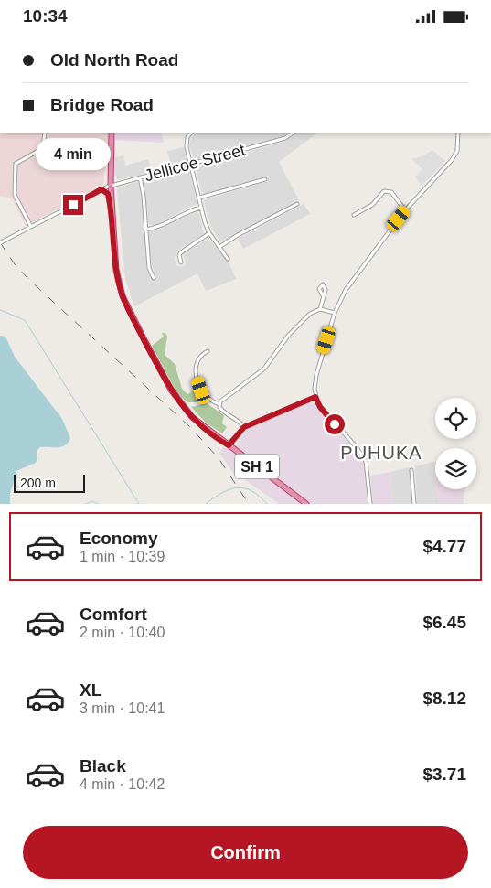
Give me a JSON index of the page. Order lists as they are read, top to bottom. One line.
{"streets":{"highway":["SH 1"],"street":["Jellicoe Street"]},"crossings":[["Jellicoe Street","SH 1"]],"districts":["PUHUKA"],"scale_bar":"200 m","page":{"status":"10:34","banner":["Old North Road","Bridge Road"],"bubble":"4 min","scale":"200 m","list":[{"name":"Economy","note":"1 min · 10:39","value":"$4.77"},{"name":"Comfort","note":"2 min · 10:40","value":"$6.45"},{"name":"XL","note":"3 min · 10:41","value":"$8.12"},{"name":"Black","note":"4 min · 10:42","value":"$3.71"}],"buttons":"Confirm"}}
